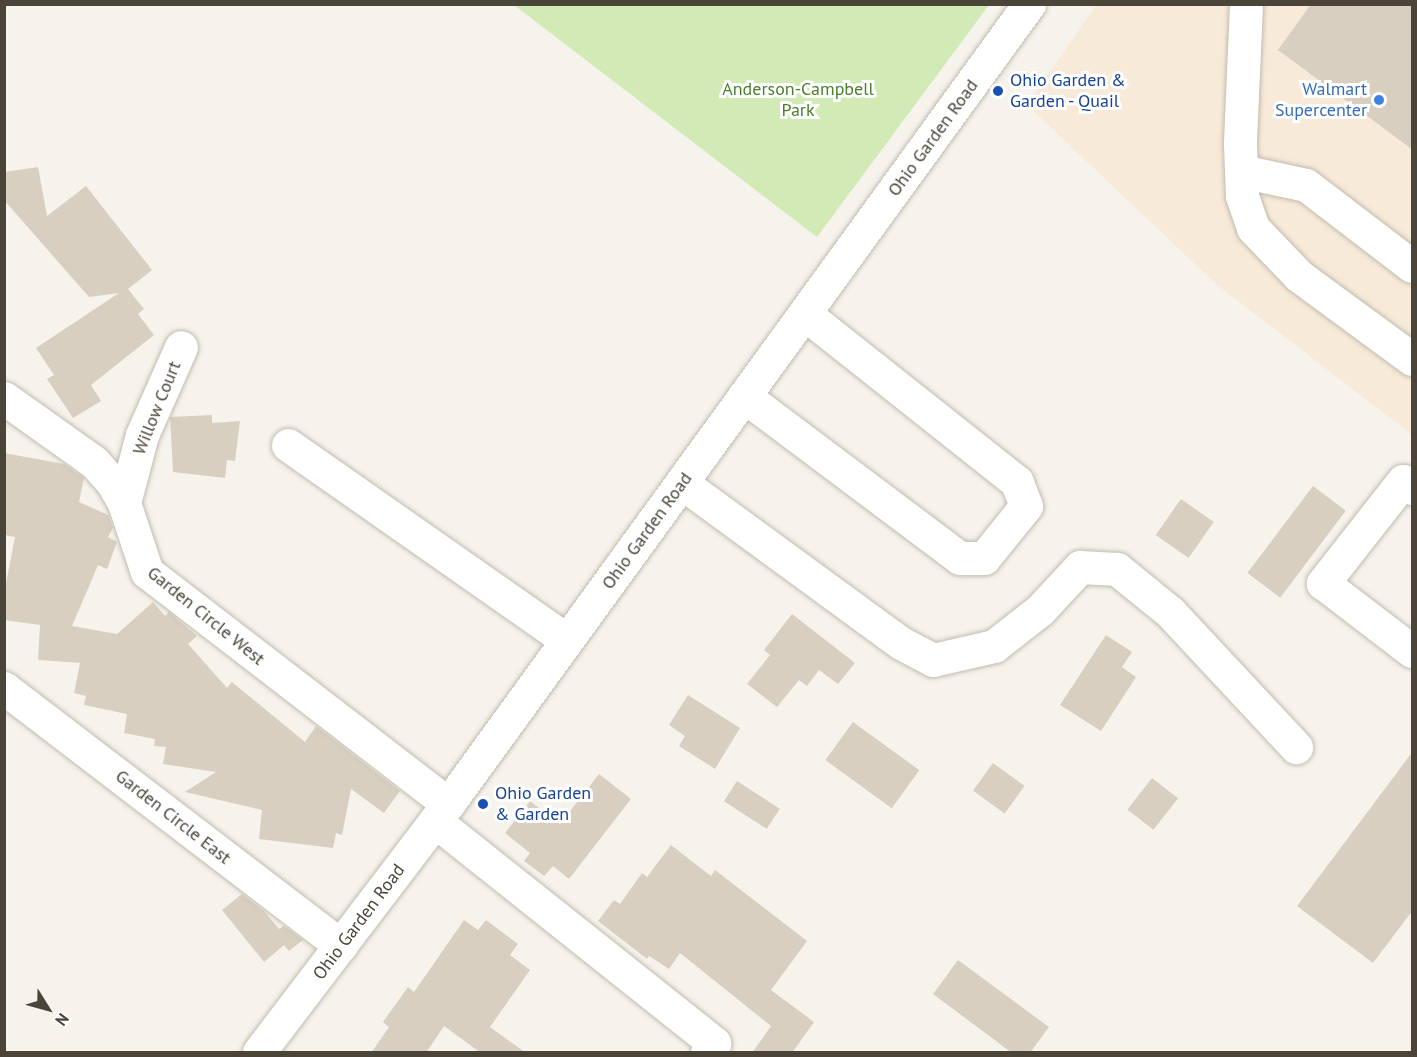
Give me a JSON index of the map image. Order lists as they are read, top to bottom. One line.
{"streets":{"street":["Ohio Garden Road","Willow Court","Garden Circle West","Garden Circle East"]},"crossings":[["Ohio Garden Road","Garden Circle West"],["Ohio Garden Road","Garden Circle East"],["Willow Court","Garden Circle West"]],"parks":["Anderson-Campbell Park"],"places":["Ohio Garden & Garden - Quail","Walmart Supercenter","Ohio Garden & Garden"],"north":"bottom right"}
